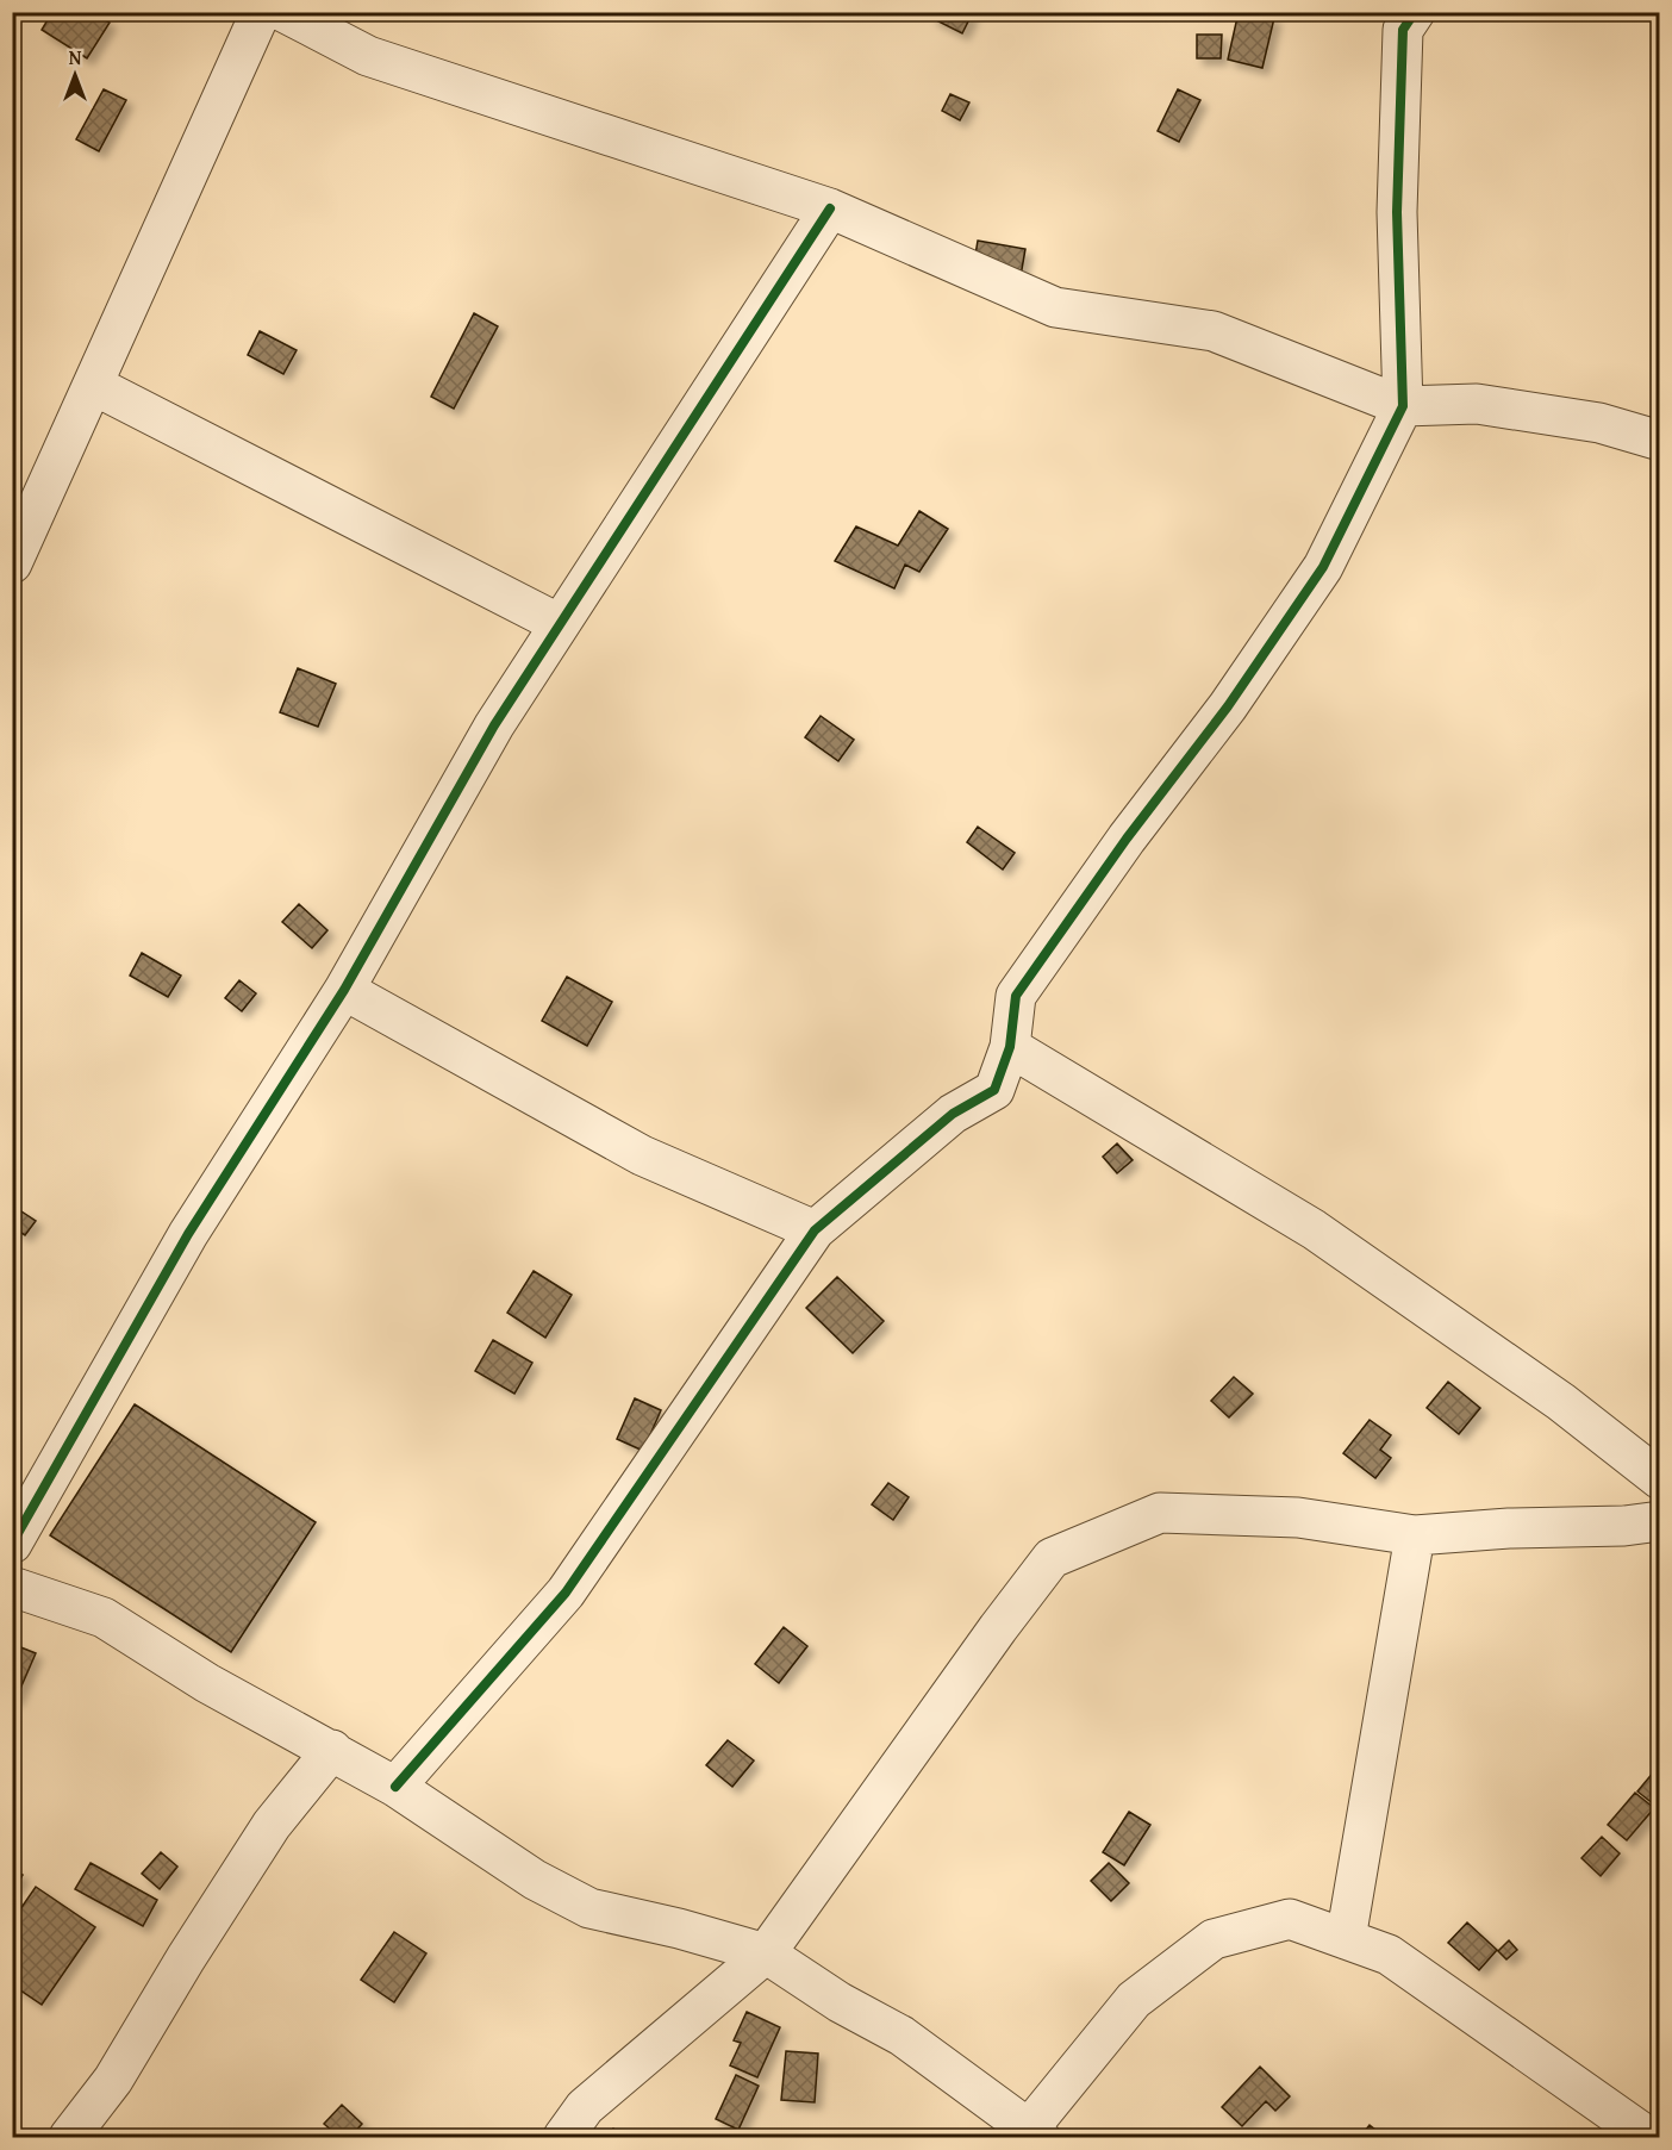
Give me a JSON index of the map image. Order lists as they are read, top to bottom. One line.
{"north":"top"}
